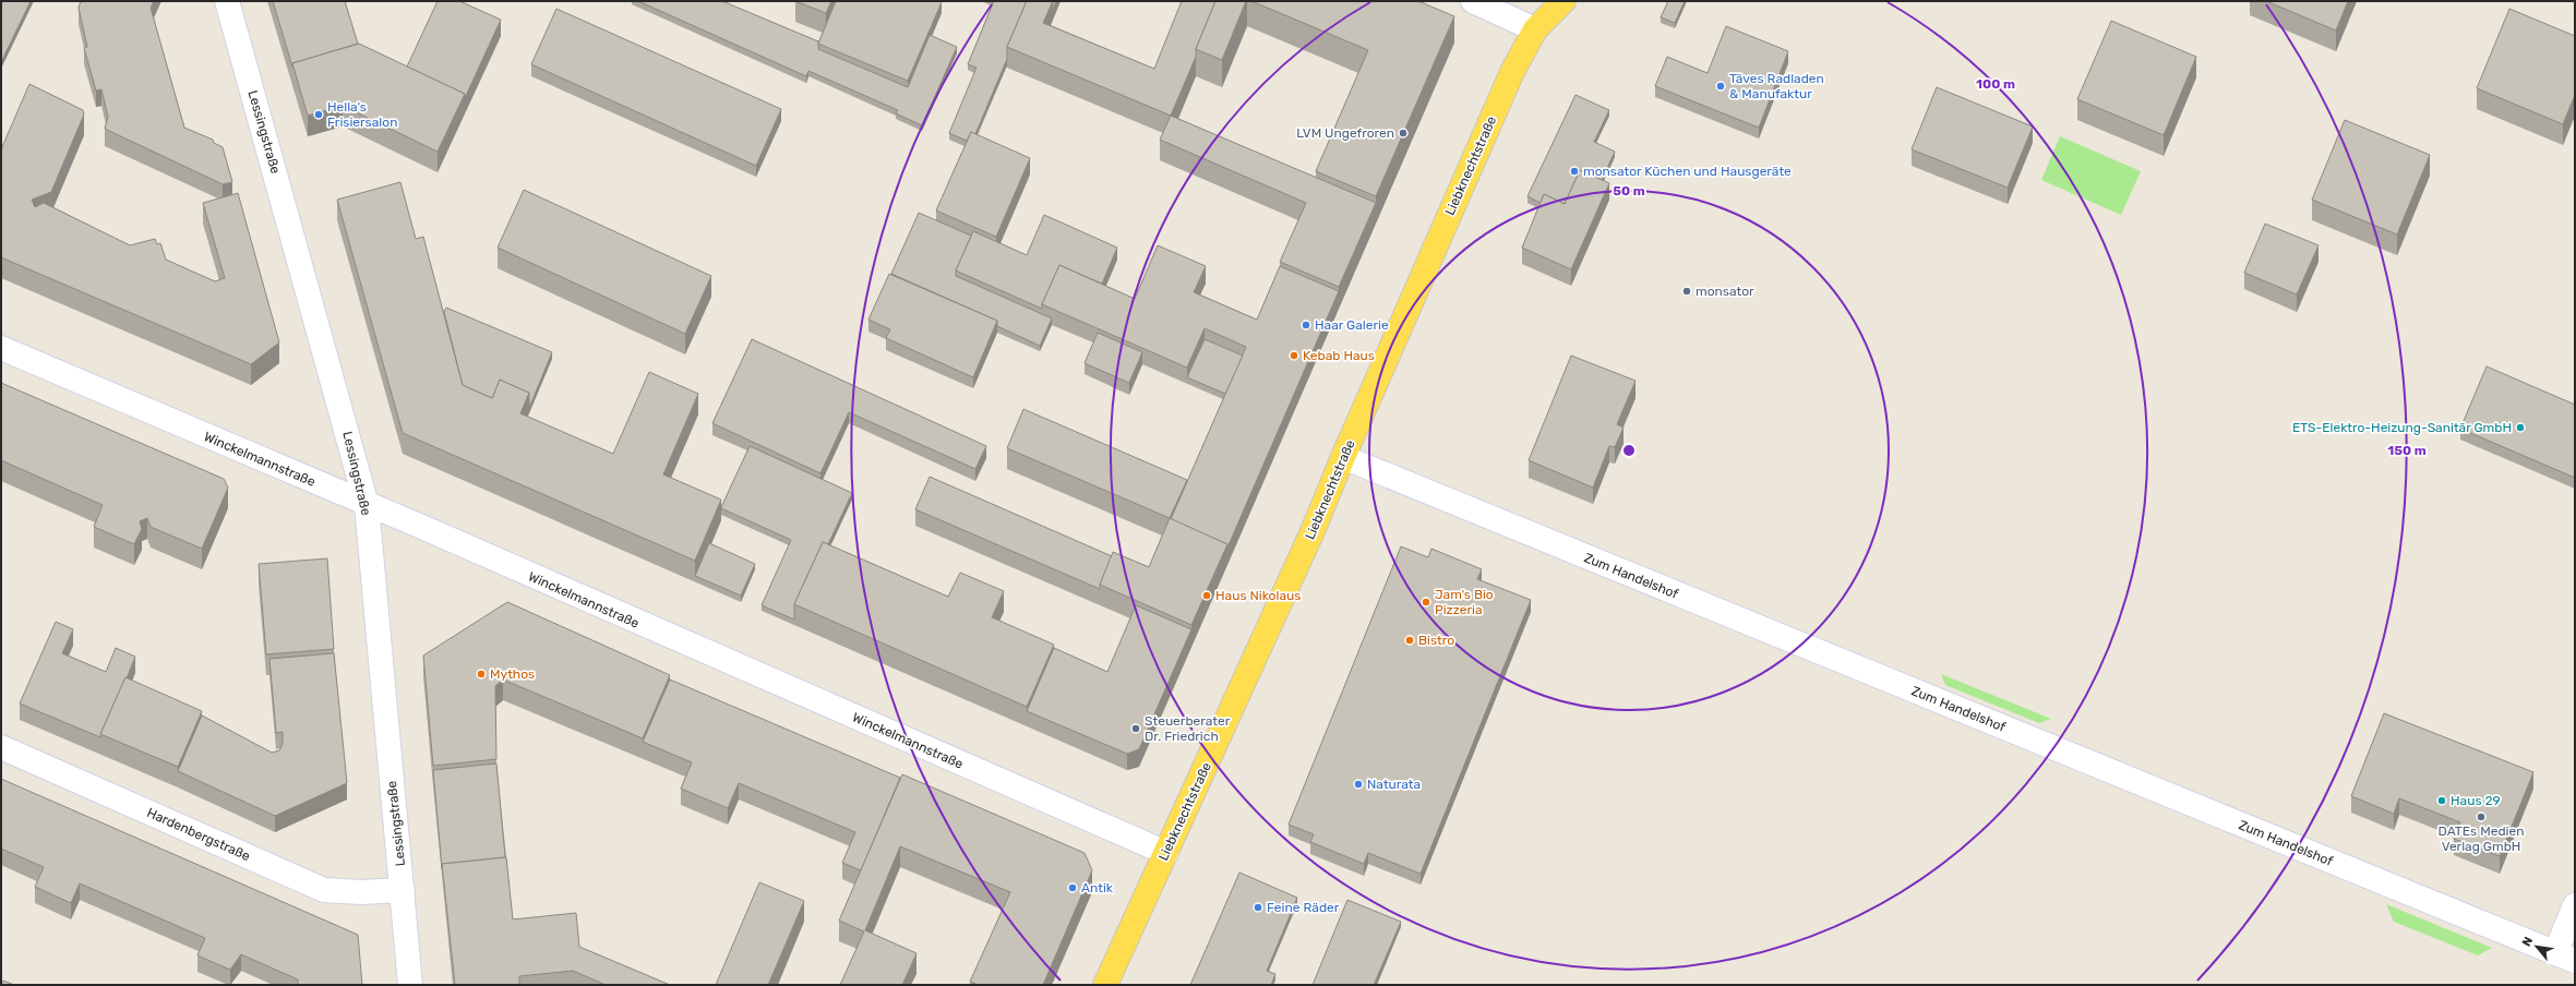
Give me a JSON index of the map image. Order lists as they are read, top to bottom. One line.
{"streets":{"main road":["Liebknechtstraße"],"street":["Lessingstraße","Winckelmannstraße","Zum Handelshof","Hardenbergstraße"]},"crossings":[["Lessingstraße","Winckelmannstraße"],["Lessingstraße","Hardenbergstraße"],["Liebknechtstraße","Winckelmannstraße"],["Liebknechtstraße","Zum Handelshof"]],"places":["Täves Radladen & Manufaktur","Hella's Frisiersalon","LVM Ungefroren","monsator Küchen und Hausgeräte","monsator","Haar Galerie","Kebab Haus","ETS-Elektro-Heizung-Sanitär GmbH","Haus Nikolaus","Jam's Bio Pizzeria","Bistro","Mythos","Steuerberater Dr. Friedrich","Naturata","Haus 29","DATEs Medien Verlag GmbH","Antik","Feine Räder"],"north":"top left","rings":["100 m","50 m","150 m"]}
